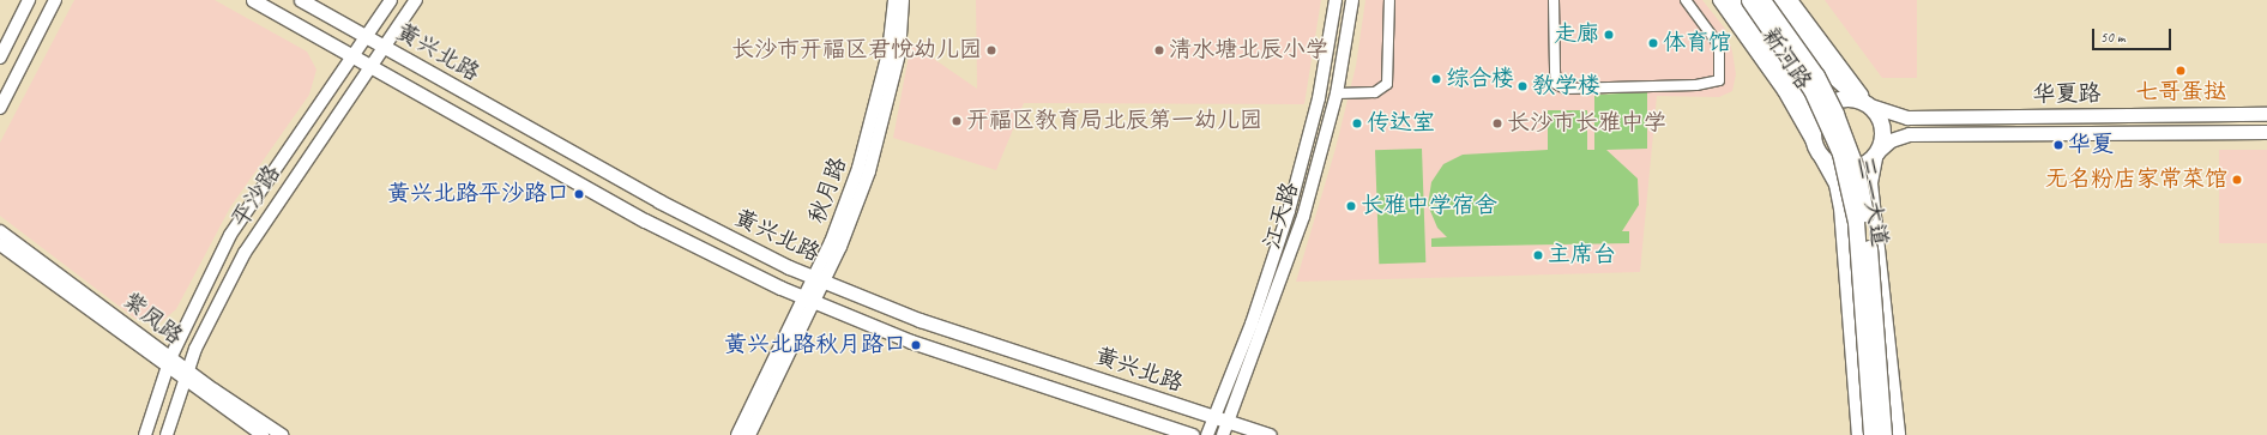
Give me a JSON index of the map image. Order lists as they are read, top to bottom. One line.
{"streets":{"main road":["黄兴北路","华夏路","三一大道"],"street":["新河路","秋月路","平沙路","江天路","紫凤路"]},"crossings":[["黄兴北路","秋月路"],["黄兴北路","平沙路"],["黄兴北路","江天路"],["新河路","华夏路"],["平沙路","紫凤路"]],"places":["走廊","体育馆","长沙市开福区君悦幼儿园","清水塘北辰小学","七哥蛋挞","综合楼","教学楼","开福区教育局北辰第一幼儿园","传达室","长沙市长雅中学","华夏","无名粉店家常菜馆","黄兴北路平沙路口","长雅中学宿舍","主席台","黄兴北路秋月路口"],"scale_bar":"50 m"}
